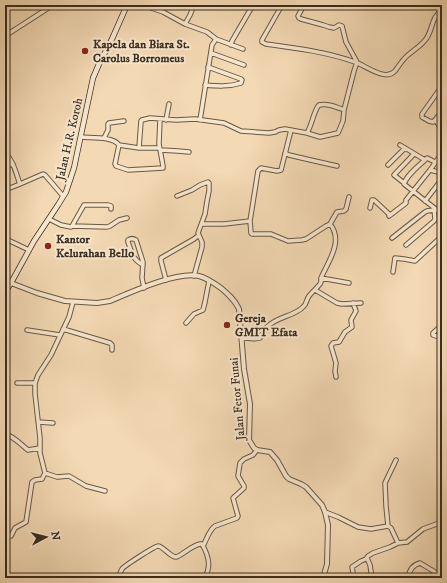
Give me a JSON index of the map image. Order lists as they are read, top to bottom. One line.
{"streets":{"main road":["Jalan H.R. Koroh"],"street":["Jalan Fetor Funai"]},"crossings":[["Jalan H.R. Koroh","Jalan Fetor Funai"]],"places":["Kapela dan Biara St. Carolus Borromeus","Kantor Kelurahan Bello","Gereja GMIT Efata"],"north":"right"}
